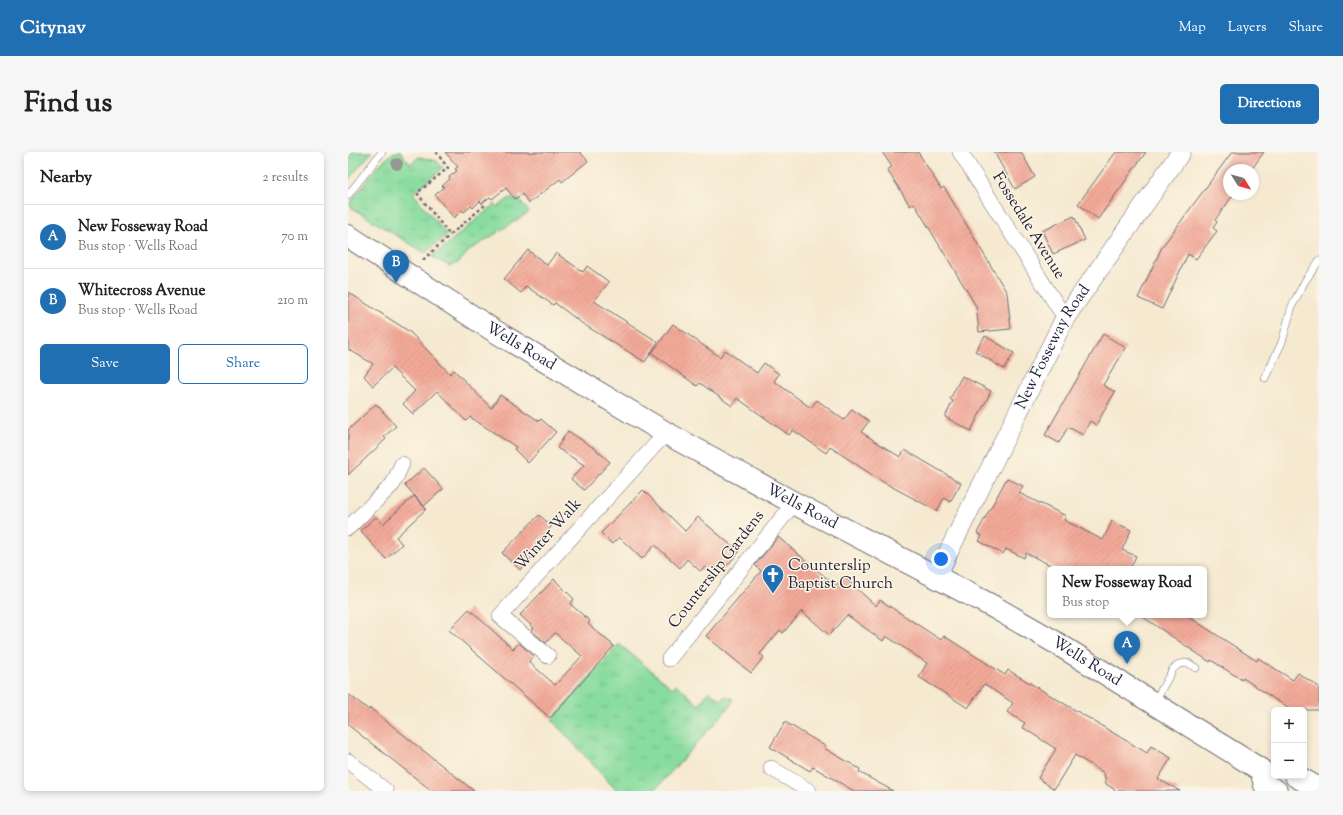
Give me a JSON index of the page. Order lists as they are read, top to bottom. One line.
{"streets":{"highway":["Wells Road"],"street":["Fossedale Avenue","New Fosseway Road","Winter Walk","Counterslip Gardens"]},"crossings":[["Fossedale Avenue","New Fosseway Road"],["Wells Road","New Fosseway Road"],["Wells Road","Winter Walk"],["Wells Road","Counterslip Gardens"]],"places":{"church":["Counterslip Baptist Church"]},"north":"bottom right","page":{"header":"Citynav","nav":["Map","Layers","Share"],"title":"Find us","buttons":["Directions",["Save","Share"]],"heading":["Nearby","2 results"],"list":[{"mark":"A","name":"New Fosseway Road","note":"Bus stop · Wells Road","value":"70 m"},{"mark":"B","name":"Whitecross Avenue","note":"Bus stop · Wells Road","value":"210 m"}],"pins":["B","A"],"popup":["New Fosseway Road","Bus stop"],"map_buttons":["+","−"]}}
